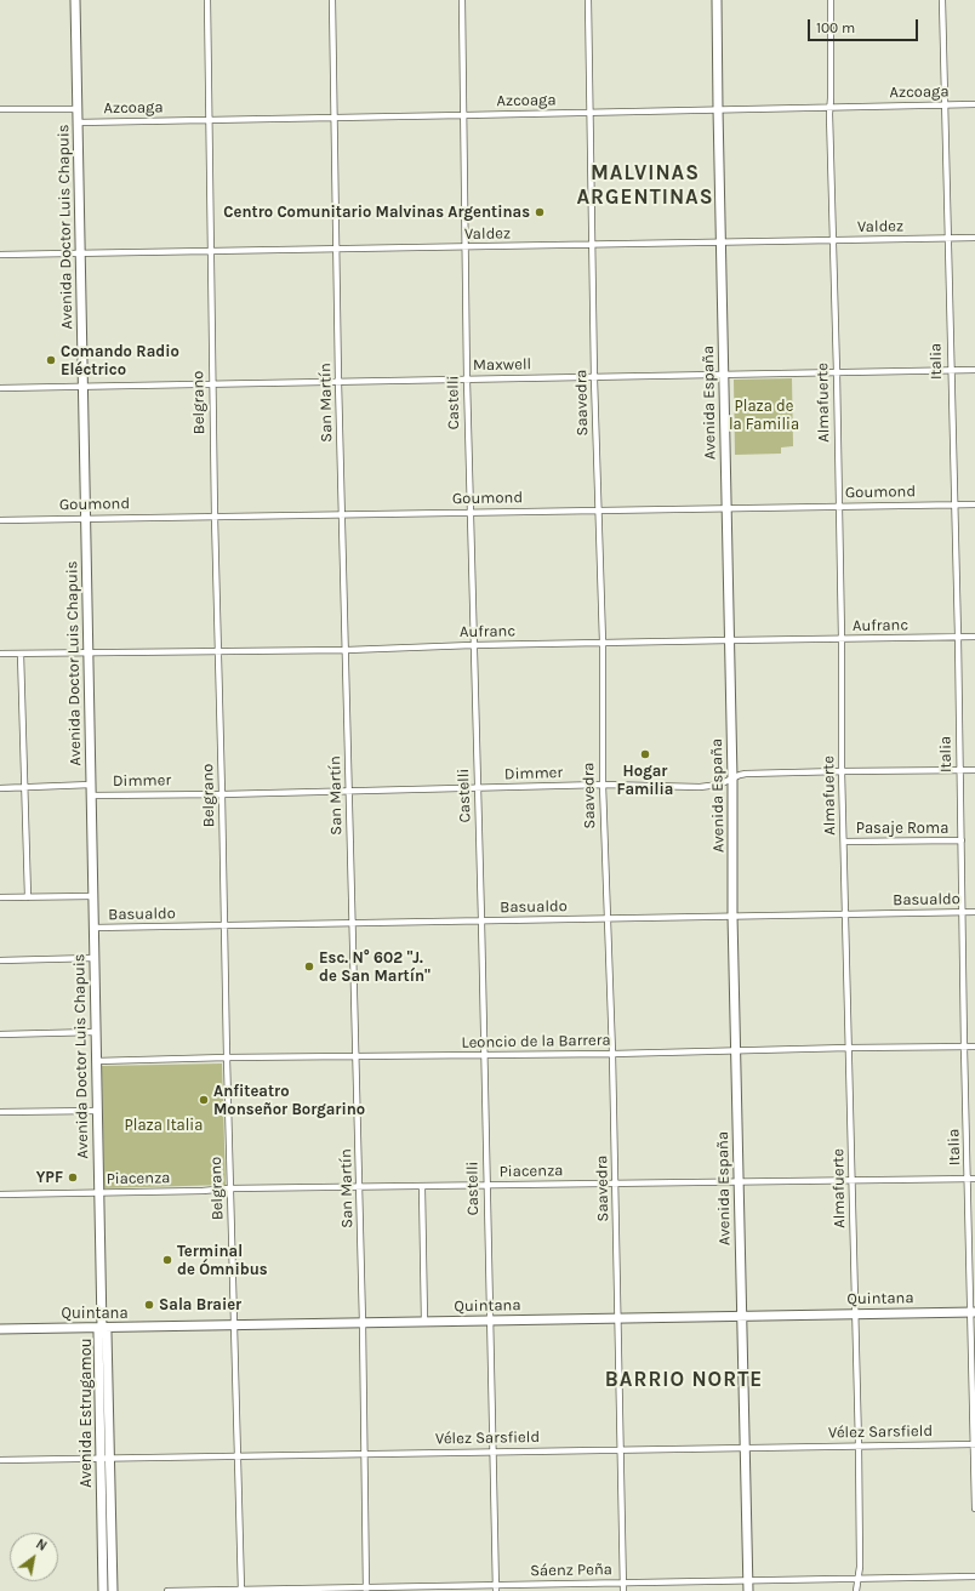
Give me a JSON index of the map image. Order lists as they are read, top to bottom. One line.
{"streets":{"main road":["Avenida Doctor Luis Chapuis","Avenida España","Quintana","Avenida Estrugamou"],"street":["Azcoaga","Valdez","Italia","Maxwell","Belgrano","San Martín","Castelli","Saavedra","Almafuerte","Goumond","Aufranc","Dimmer","Pasaje Roma","Basualdo","Leoncio de la Barrera","Piacenza","Vélez Sarsfield","Sáenz Peña"]},"crossings":[["Azcoaga","Avenida Doctor Luis Chapuis"],["Azcoaga","Italia"],["Azcoaga","Belgrano"],["Azcoaga","San Martín"],["Azcoaga","Castelli"],["Azcoaga","Saavedra"],["Azcoaga","Avenida España"],["Azcoaga","Almafuerte"],["Avenida Doctor Luis Chapuis","Valdez"],["Avenida Doctor Luis Chapuis","Maxwell"],["Avenida Doctor Luis Chapuis","Goumond"],["Avenida Doctor Luis Chapuis","Aufranc"],["Avenida Doctor Luis Chapuis","Dimmer"],["Avenida Doctor Luis Chapuis","Basualdo"],["Avenida Doctor Luis Chapuis","Leoncio de la Barrera"],["Avenida Doctor Luis Chapuis","Piacenza"],["Avenida Doctor Luis Chapuis","Quintana"],["Avenida Doctor Luis Chapuis","Avenida Estrugamou"],["Valdez","Italia"],["Valdez","Belgrano"],["Valdez","San Martín"],["Valdez","Castelli"],["Valdez","Saavedra"],["Valdez","Avenida España"],["Valdez","Almafuerte"],["Italia","Maxwell"],["Italia","Goumond"],["Italia","Aufranc"],["Italia","Dimmer"],["Italia","Pasaje Roma"],["Italia","Basualdo"],["Italia","Leoncio de la Barrera"],["Italia","Piacenza"],["Italia","Quintana"],["Italia","Vélez Sarsfield"],["Maxwell","Belgrano"],["Maxwell","San Martín"],["Maxwell","Castelli"],["Maxwell","Saavedra"],["Maxwell","Avenida España"],["Maxwell","Almafuerte"],["Belgrano","Goumond"],["Belgrano","Aufranc"],["Belgrano","Dimmer"],["Belgrano","Basualdo"],["Belgrano","Leoncio de la Barrera"],["Belgrano","Piacenza"],["Belgrano","Quintana"],["Belgrano","Vélez Sarsfield"],["Belgrano","Sáenz Peña"],["San Martín","Goumond"],["San Martín","Aufranc"],["San Martín","Dimmer"],["San Martín","Basualdo"],["San Martín","Leoncio de la Barrera"],["San Martín","Piacenza"],["San Martín","Quintana"],["San Martín","Vélez Sarsfield"],["San Martín","Sáenz Peña"],["Castelli","Goumond"],["Castelli","Aufranc"],["Castelli","Dimmer"],["Castelli","Basualdo"],["Castelli","Leoncio de la Barrera"],["Castelli","Piacenza"],["Castelli","Quintana"],["Castelli","Vélez Sarsfield"],["Castelli","Sáenz Peña"],["Saavedra","Goumond"],["Saavedra","Aufranc"],["Saavedra","Dimmer"],["Saavedra","Basualdo"],["Saavedra","Leoncio de la Barrera"],["Saavedra","Piacenza"],["Saavedra","Quintana"],["Saavedra","Vélez Sarsfield"],["Saavedra","Sáenz Peña"],["Avenida España","Goumond"],["Avenida España","Aufranc"],["Avenida España","Dimmer"],["Avenida España","Basualdo"],["Avenida España","Leoncio de la Barrera"],["Avenida España","Piacenza"],["Avenida España","Quintana"],["Avenida España","Vélez Sarsfield"],["Avenida España","Sáenz Peña"],["Almafuerte","Goumond"],["Almafuerte","Aufranc"],["Almafuerte","Dimmer"],["Almafuerte","Pasaje Roma"],["Almafuerte","Basualdo"],["Almafuerte","Leoncio de la Barrera"],["Almafuerte","Piacenza"],["Almafuerte","Quintana"],["Almafuerte","Vélez Sarsfield"],["Almafuerte","Sáenz Peña"],["Quintana","Avenida Estrugamou"],["Avenida Estrugamou","Vélez Sarsfield"]],"districts":["MALVINAS ARGENTINAS","BARRIO NORTE"],"parks":["Plaza de la Familia","Plaza Italia"],"places":["Centro Comunitario Malvinas Argentinas","Comando Radio Eléctrico","Hogar Familia","Esc. N° 602 \"J. de San Martín\"","Anfiteatro Monseñor Borgarino","YPF","Terminal de Ómnibus","Sala Braier"],"scale_bar":"100 m","north":"top right"}
